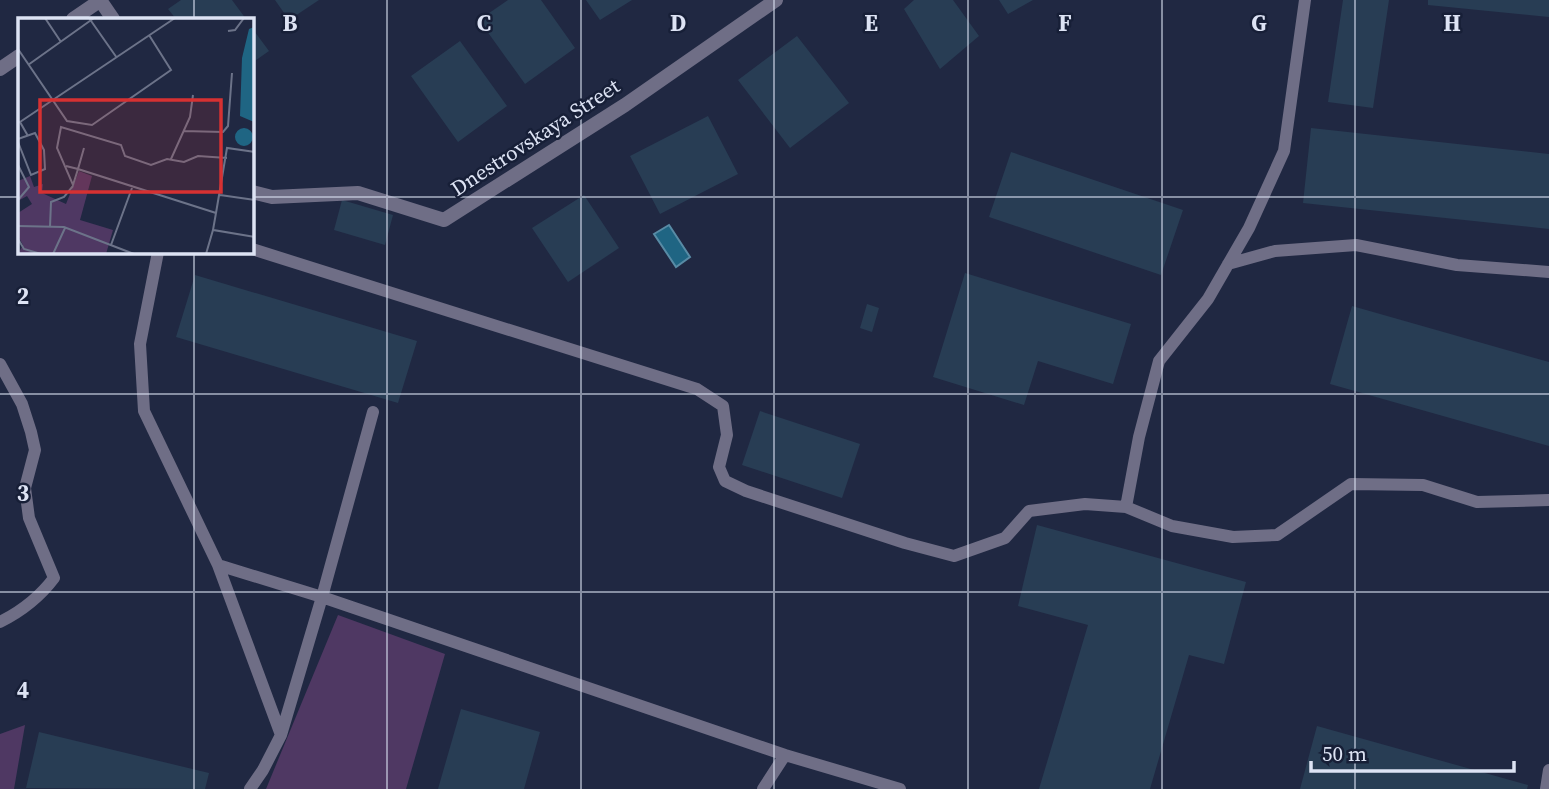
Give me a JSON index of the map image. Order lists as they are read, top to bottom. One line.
{"streets":{"street":["Dnestrovskaya Street"]},"scale_bar":"50 m","grid":{"columns":["B","C","D","E","F","G","H"],"rows":["2","3","4"]}}
